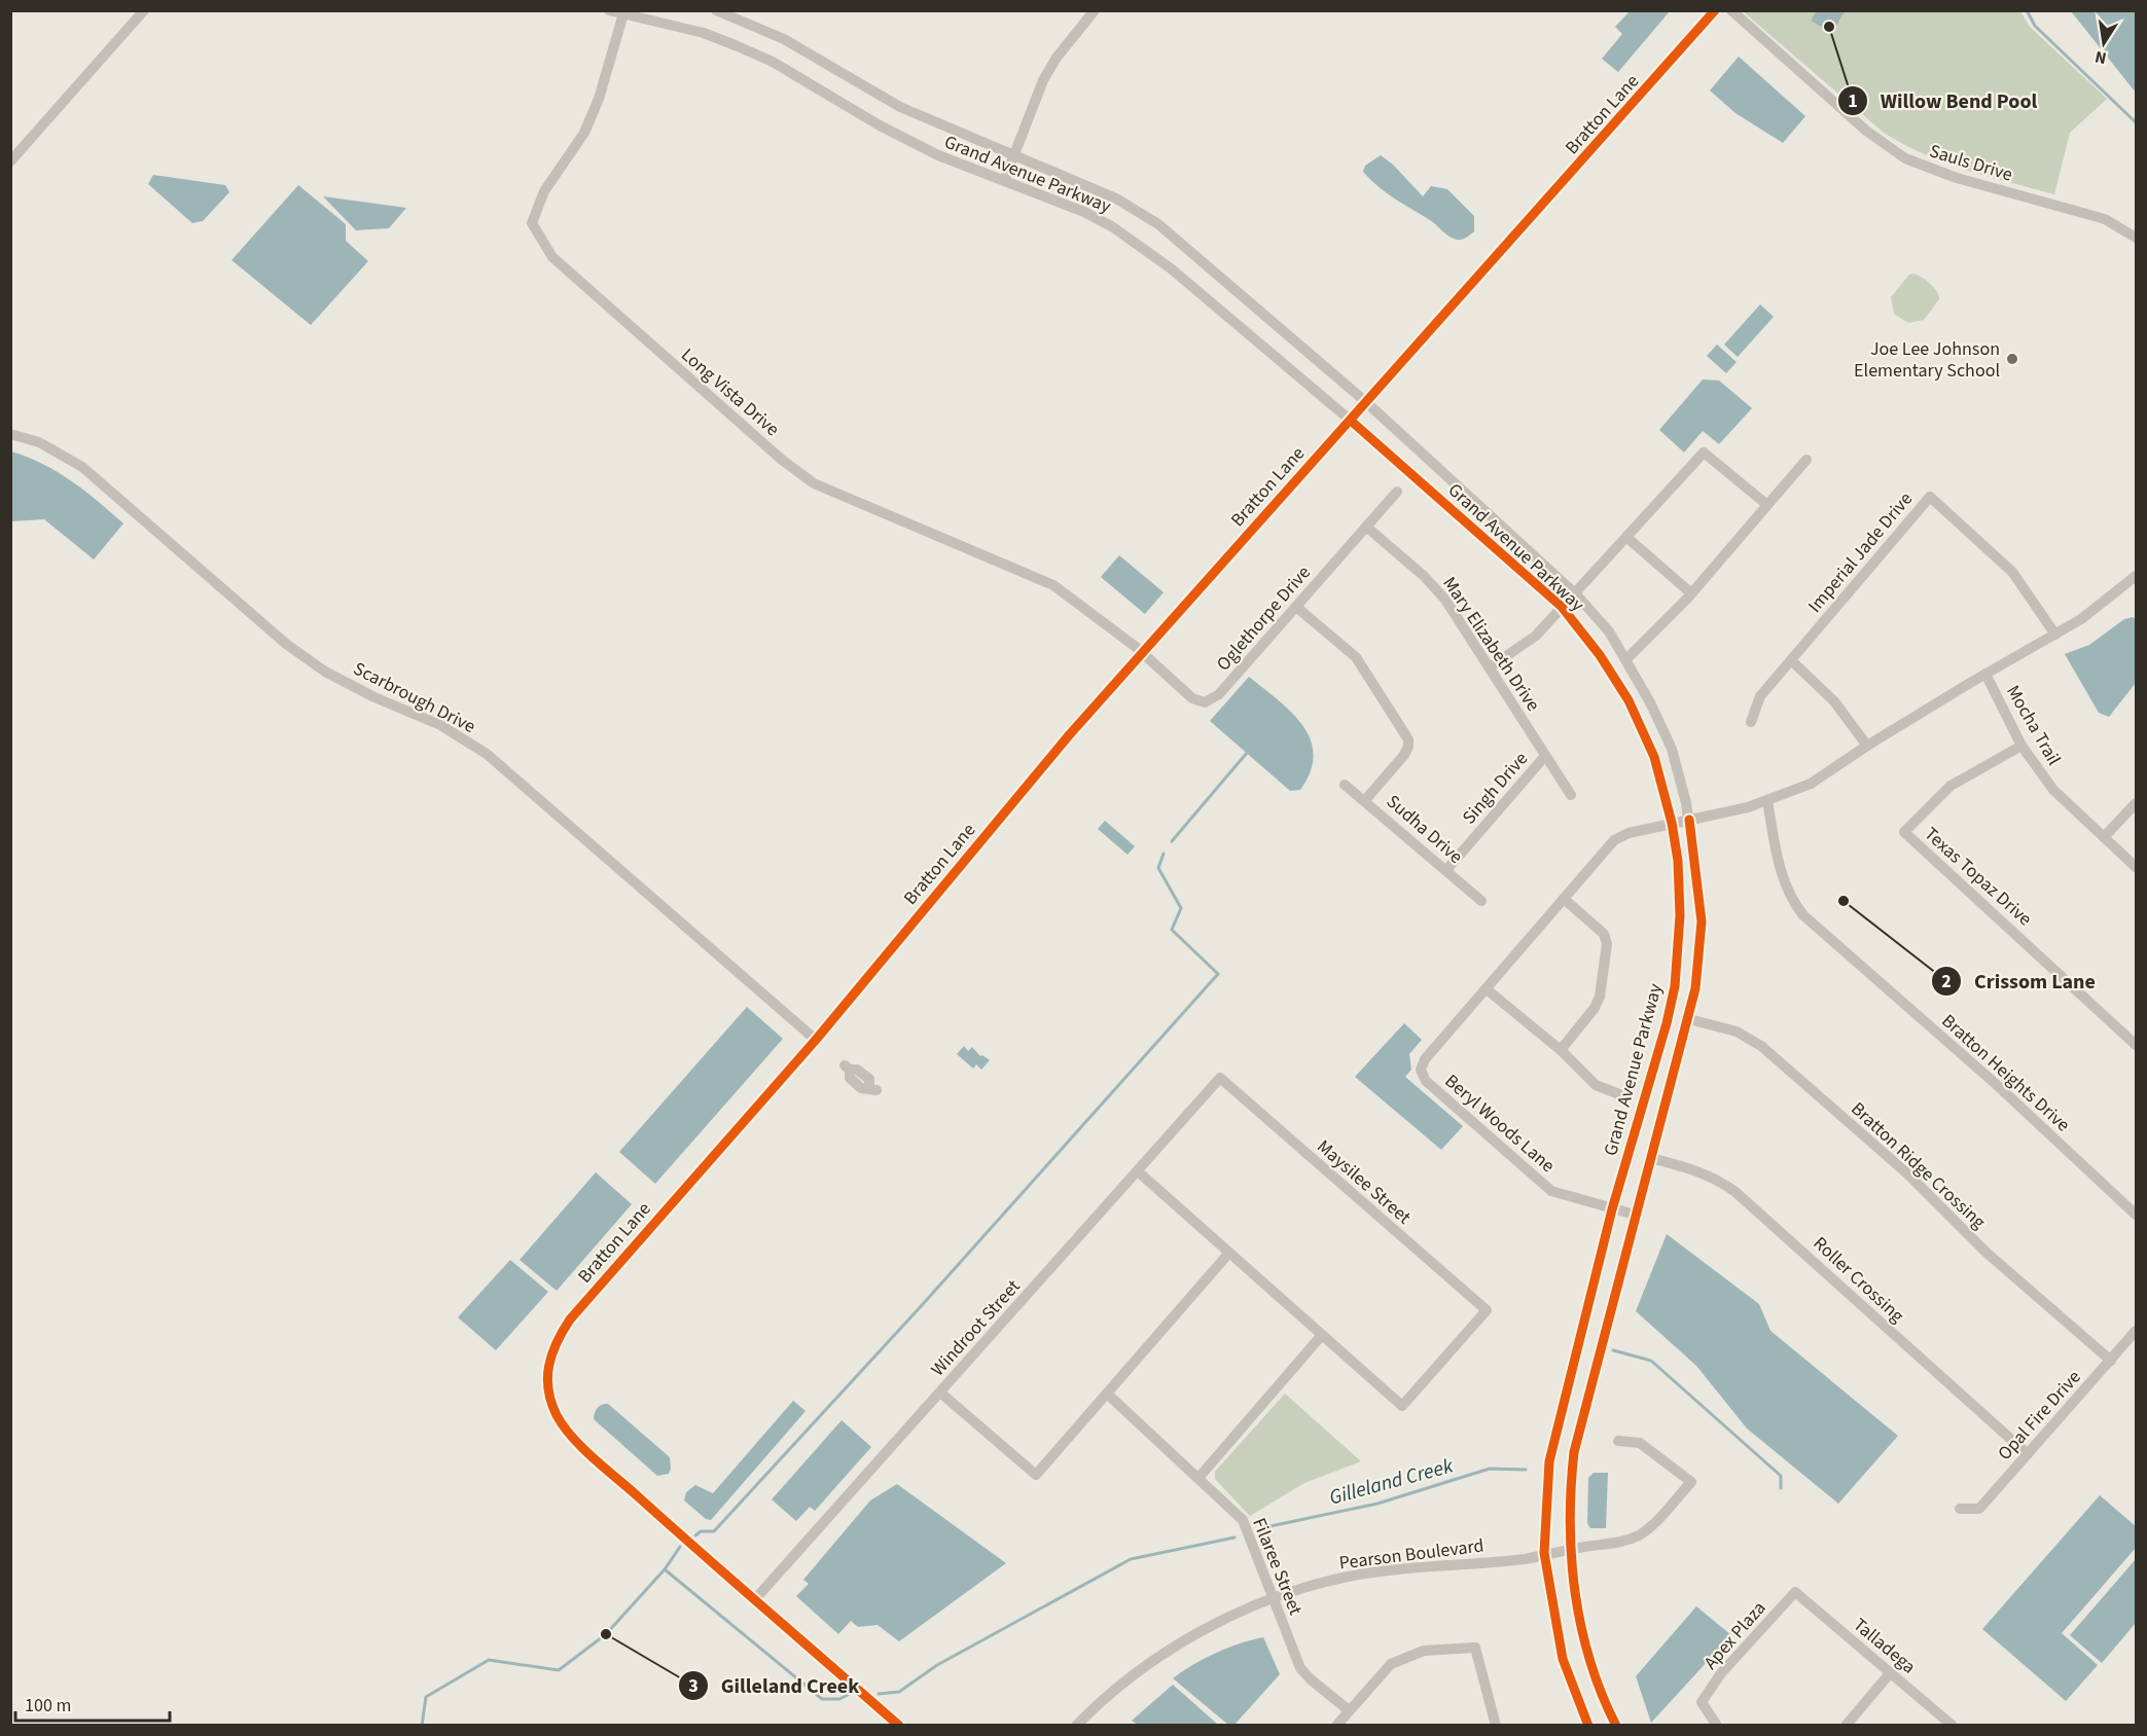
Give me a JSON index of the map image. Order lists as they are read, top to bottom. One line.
{"streets":{"street":["Bratton Lane","Sauls Drive","Grand Avenue Parkway","Long Vista Drive","Imperial Jade Drive","Oglethorpe Drive","Mary Elizabeth Drive","Scarbrough Drive","Mocha Trail","Singh Drive","Sudha Drive","Texas Topaz Drive","Bratton Heights Drive","Beryl Woods Lane","Bratton Ridge Crossing","Maysilee Street","Roller Crossing","Windroot Street","Opal Fire Drive","Pearson Boulevard","Filaree Street","Apex Plaza","Talladega"]},"crossings":[["Bratton Lane","Grand Avenue Parkway"],["Bratton Lane","Long Vista Drive"],["Bratton Lane","Oglethorpe Drive"],["Bratton Lane","Scarbrough Drive"],["Bratton Lane","Windroot Street"],["Grand Avenue Parkway","Long Vista Drive"],["Grand Avenue Parkway","Beryl Woods Lane"],["Grand Avenue Parkway","Bratton Ridge Crossing"],["Grand Avenue Parkway","Roller Crossing"],["Grand Avenue Parkway","Pearson Boulevard"],["Long Vista Drive","Oglethorpe Drive"],["Oglethorpe Drive","Mary Elizabeth Drive"],["Mary Elizabeth Drive","Singh Drive"],["Mocha Trail","Texas Topaz Drive"],["Singh Drive","Sudha Drive"],["Bratton Ridge Crossing","Opal Fire Drive"],["Maysilee Street","Windroot Street"],["Roller Crossing","Opal Fire Drive"],["Pearson Boulevard","Filaree Street"],["Apex Plaza","Talladega"]],"water":["Gilleland Creek"],"places":["Willow Bend Pool","Joe Lee Johnson Elementary School","Crissom Lane","Gilleland Creek"],"scale_bar":"100 m","north":"bottom"}
